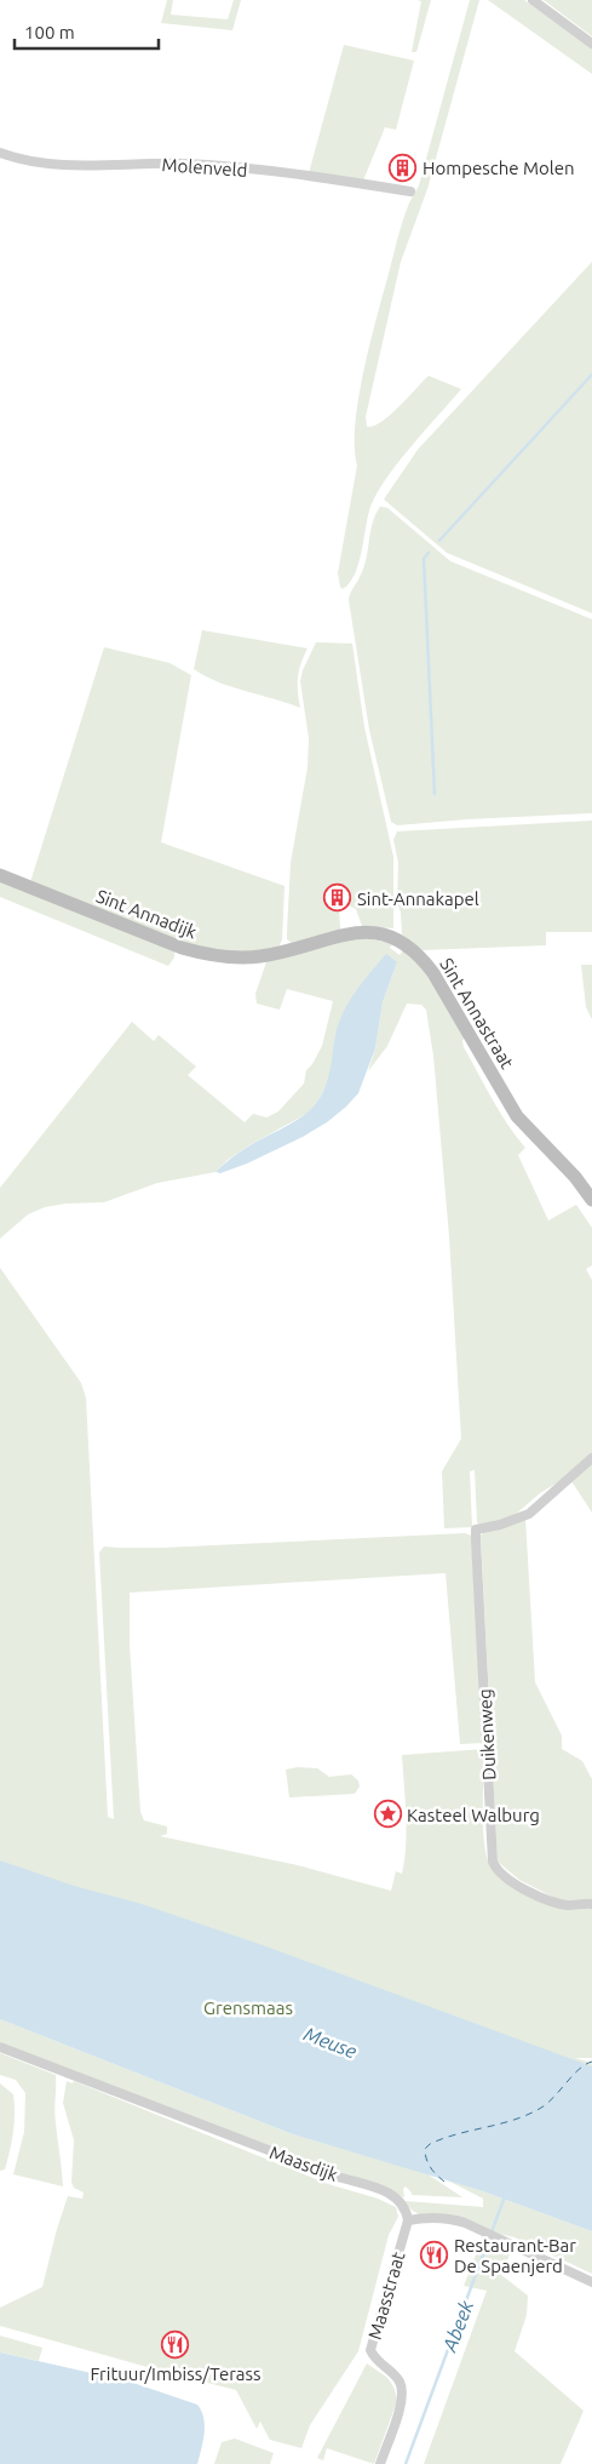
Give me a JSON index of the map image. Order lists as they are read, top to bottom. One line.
{"streets":{"street":["Molenveld","Sint Annadijk","Sint Annastraat","Duikenweg","Maasdijk","Maasstraat"]},"crossings":[["Sint Annadijk","Sint Annastraat"],["Maasdijk","Maasstraat"]],"water":["Meuse","Abeek"],"parks":["Grensmaas"],"places":{"building":["Hompesche Molen","Sint-Annakapel"],"place":["Kasteel Walburg"],"restaurant":["Restaurant-Bar De Spaenjerd","Frituur/Imbiss/Terass"]},"scale_bar":"100 m"}
